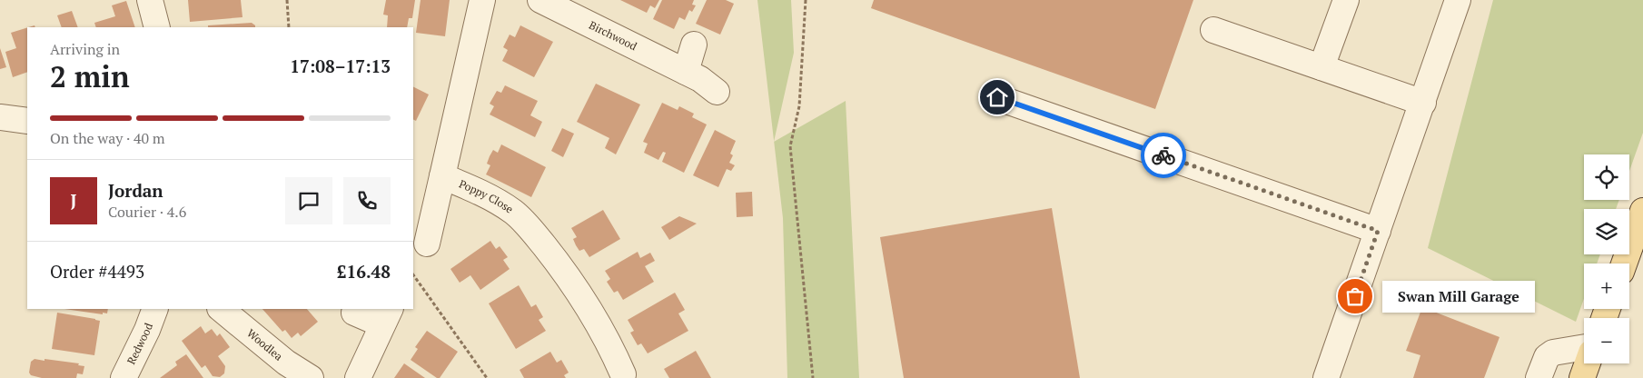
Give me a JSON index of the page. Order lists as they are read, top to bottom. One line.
{"streets":{"street":["Birchwood","Poppy Close","Redwood","Woodlea"]},"places":["Swan Mill Garage"],"page":{"heading":["2 min","Arriving in","17:08–17:13"],"panel":["Jordan","Courier · 4.6","Order #4493","£16.48"],"bar":"On the way · 40 m","map_buttons":["+","−"],"round":"J","bubble":"Swan Mill Garage"}}
